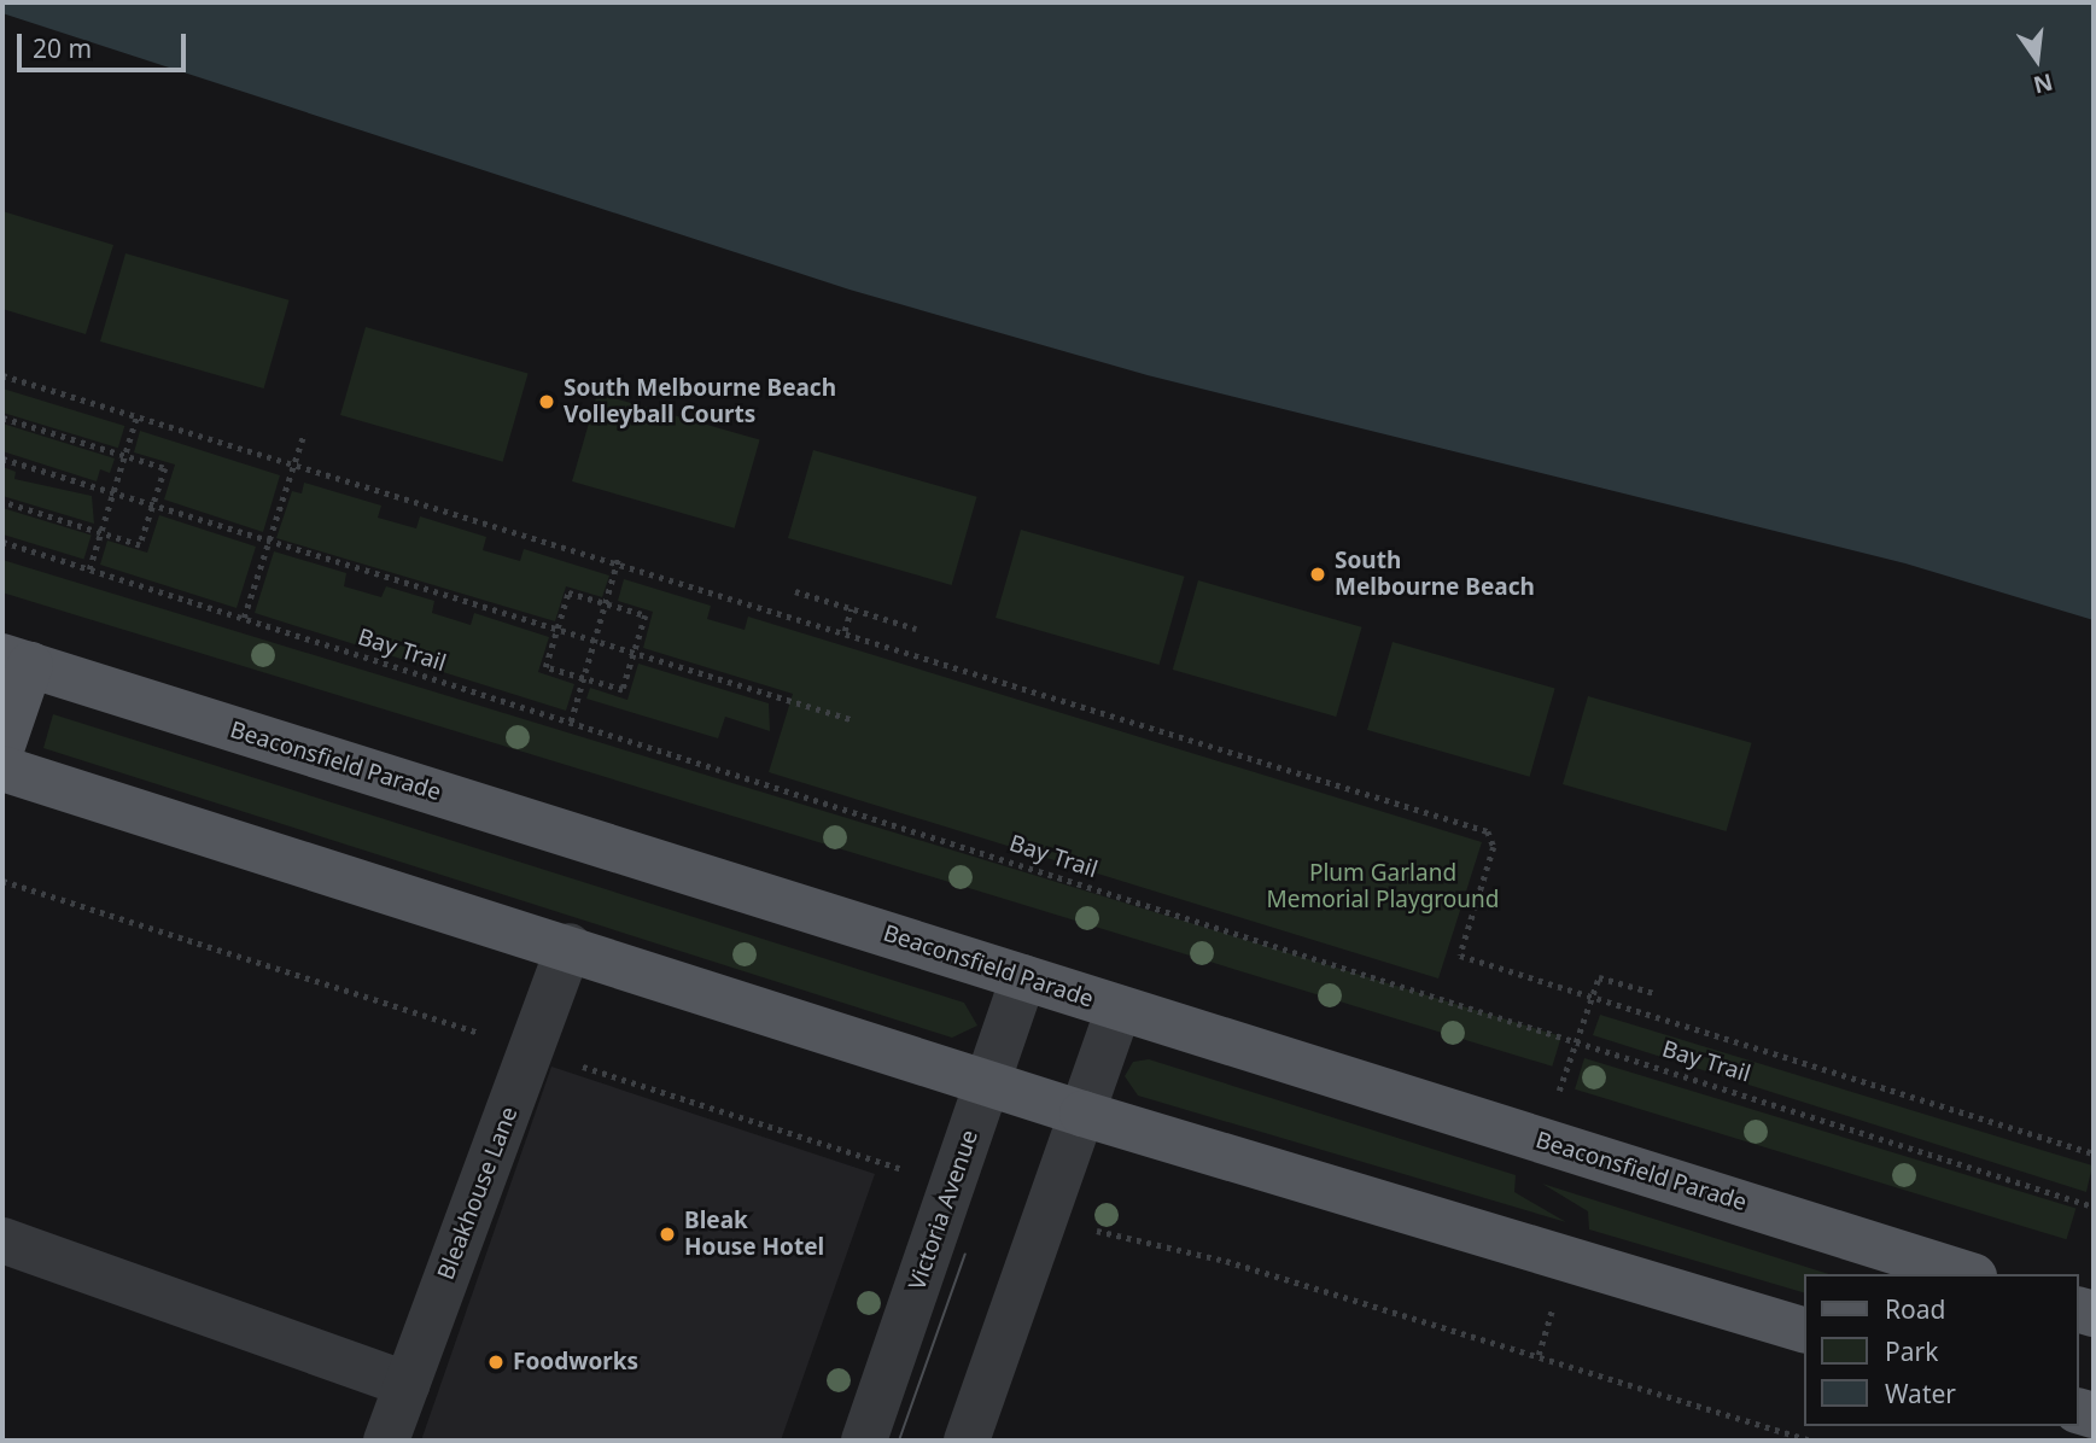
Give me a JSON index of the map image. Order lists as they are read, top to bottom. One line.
{"streets":{"main road":["Beaconsfield Parade"],"street":["Bleakhouse Lane","Victoria Avenue"],"path":["Bay Trail"]},"crossings":[["Beaconsfield Parade","Victoria Avenue"]],"parks":["Plum Garland Memorial Playground"],"places":["South Melbourne Beach Volleyball Courts","South Melbourne Beach","Bleak House Hotel","Foodworks"],"legend":["Road","Park","Water"],"scale_bar":"20 m","north":"bottom"}
